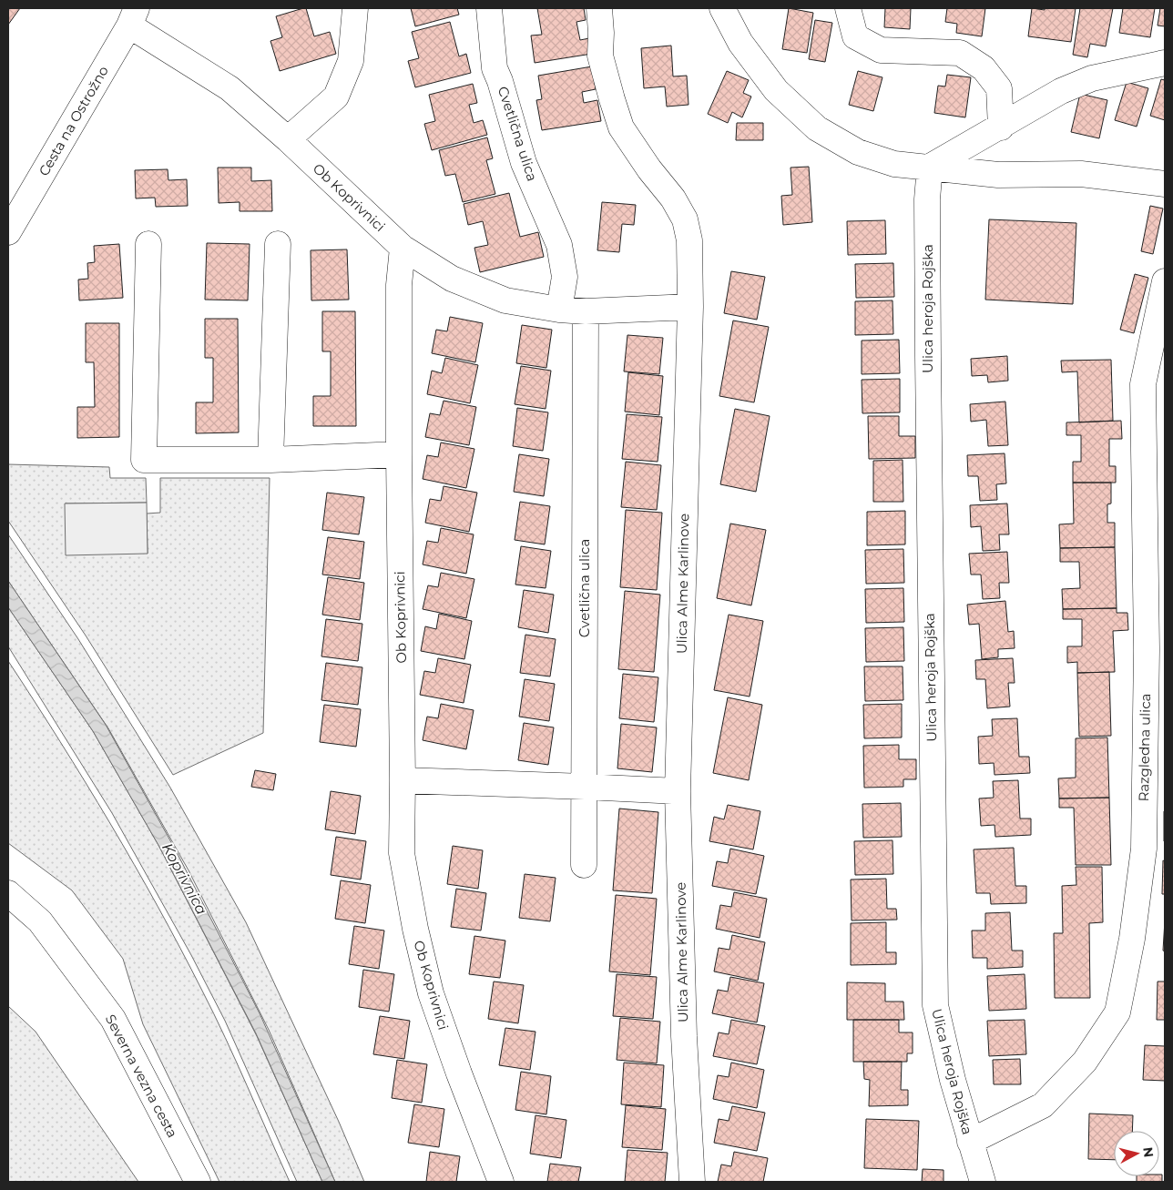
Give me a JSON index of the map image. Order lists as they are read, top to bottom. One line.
{"streets":{"street":["Cesta na Ostrožno","Cvetlična ulica","Ob Koprivnici","Ulica heroja Rojška","Ulica Alme Karlinove","Razgledna ulica","Severna vezna cesta"]},"crossings":[["Cesta na Ostrožno","Ob Koprivnici"],["Ulica heroja Rojška","Razgledna ulica"]],"water":["Koprivnica"],"north":"right"}
